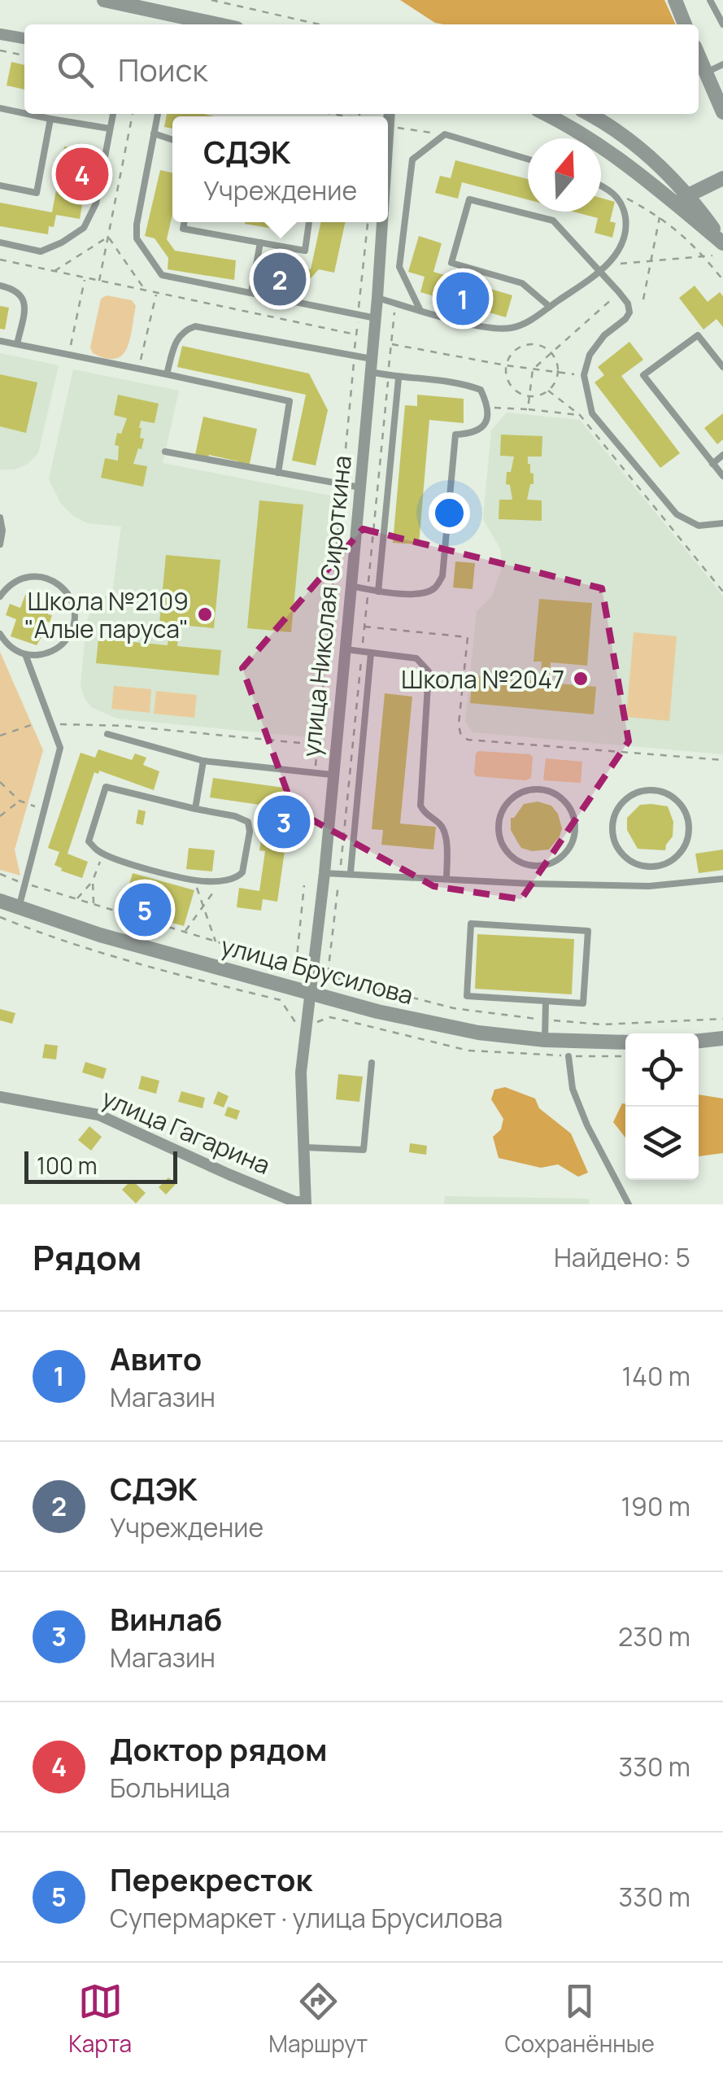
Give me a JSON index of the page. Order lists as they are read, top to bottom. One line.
{"streets":{"street":["улица Николая Сироткина","улица Брусилова","улица Гагарина"]},"crossings":[["улица Николая Сироткина","улица Брусилова"],["улица Николая Сироткина","улица Гагарина"]],"places":["Школа №2109 \"Алые паруса\"","Школа №2047"],"scale_bar":"100 m","north":"top","page":{"search":"Поиск","popup":["СДЭК","Учреждение"],"pins":["4","2","1","3","5"],"scale":"100 m","heading":["Рядом","Найдено: 5"],"list":[{"mark":"1","name":"Авито","note":"Магазин","value":"140 m"},{"mark":"2","name":"СДЭК","note":"Учреждение","value":"190 m"},{"mark":"3","name":"Винлаб","note":"Магазин","value":"230 m"},{"mark":"4","name":"Доктор рядом","note":"Больница","value":"330 m"},{"mark":"5","name":"Перекресток","note":"Супермаркет · улица Брусилова","value":"330 m"}],"nav":["Карта","Маршрут","Сохранённые"]}}
